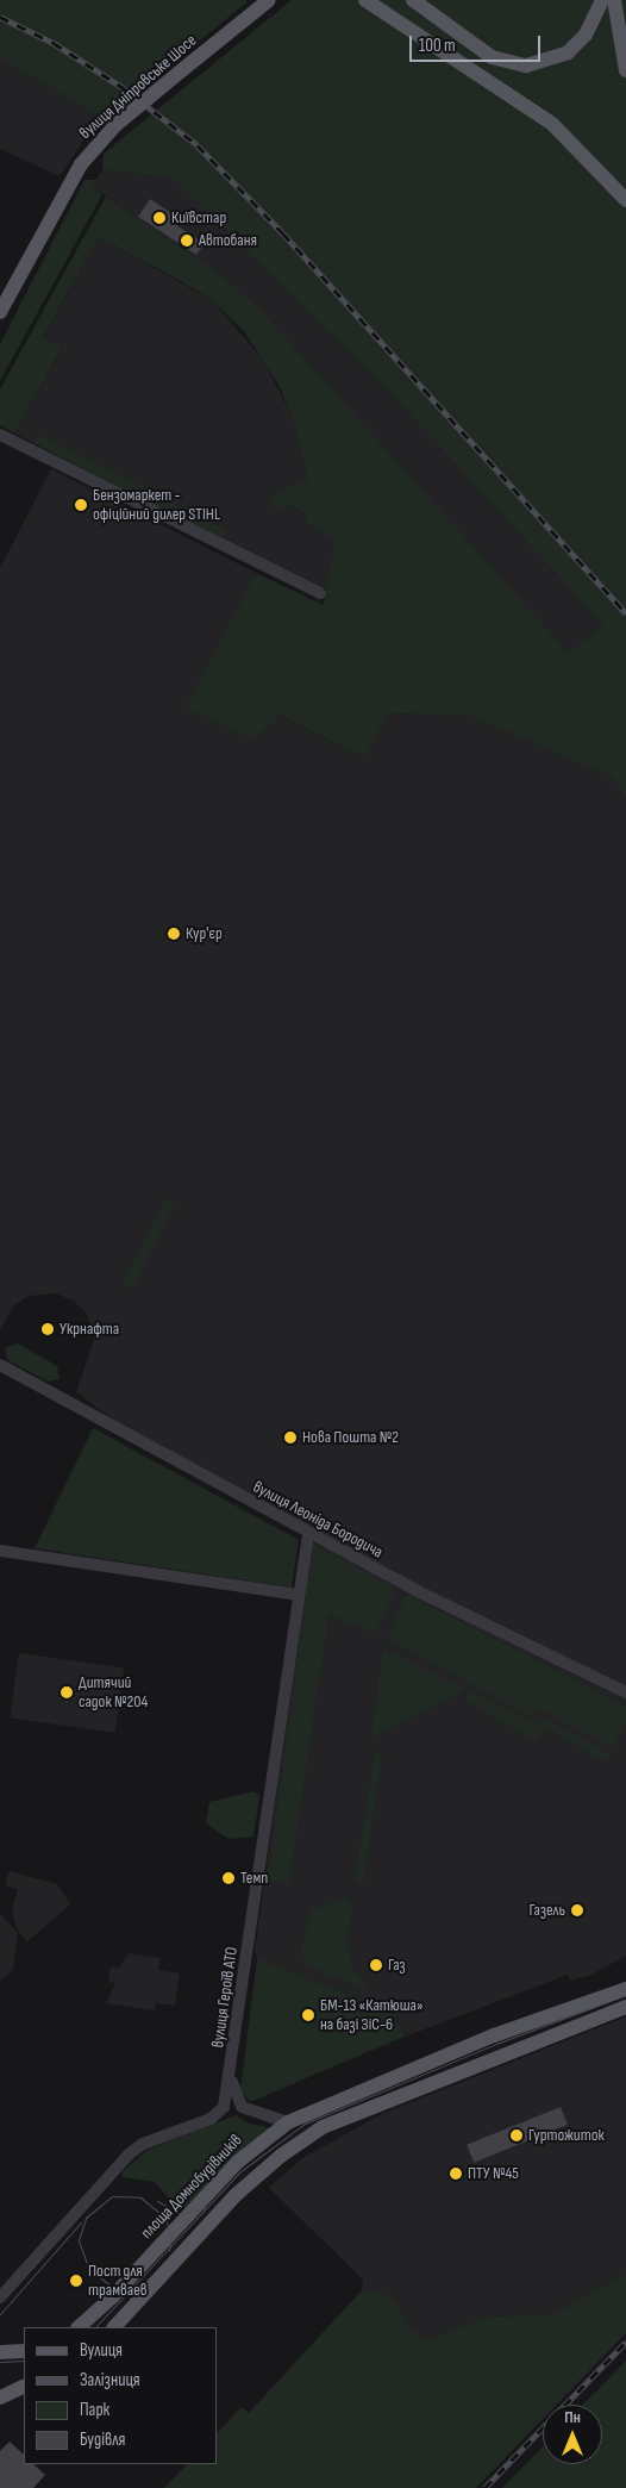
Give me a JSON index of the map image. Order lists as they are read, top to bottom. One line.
{"streets":{"main road":["вулиця Дніпровське Шосе","площа Домнобудівників"],"street":["вулиця Леоніда Бородича","вулиця Героїв АТО"]},"crossings":[["вулиця Леоніда Бородича","вулиця Героїв АТО"]],"places":["Київстар","Автобаня","Бензомаркет - офіційний дилер STIHL","Кур'єр","Укрнафта","Нова Пошта №2","Дитячий садок №204","Темп","Газель","Газ","БМ-13 «Катюша» на базі ЗіС-6","Гуртожиток","ПТУ №45","Пост для трамваев"],"legend":["Вулиця","Залізниця","Парк","Будівля"],"scale_bar":"100 m","north":"top"}
